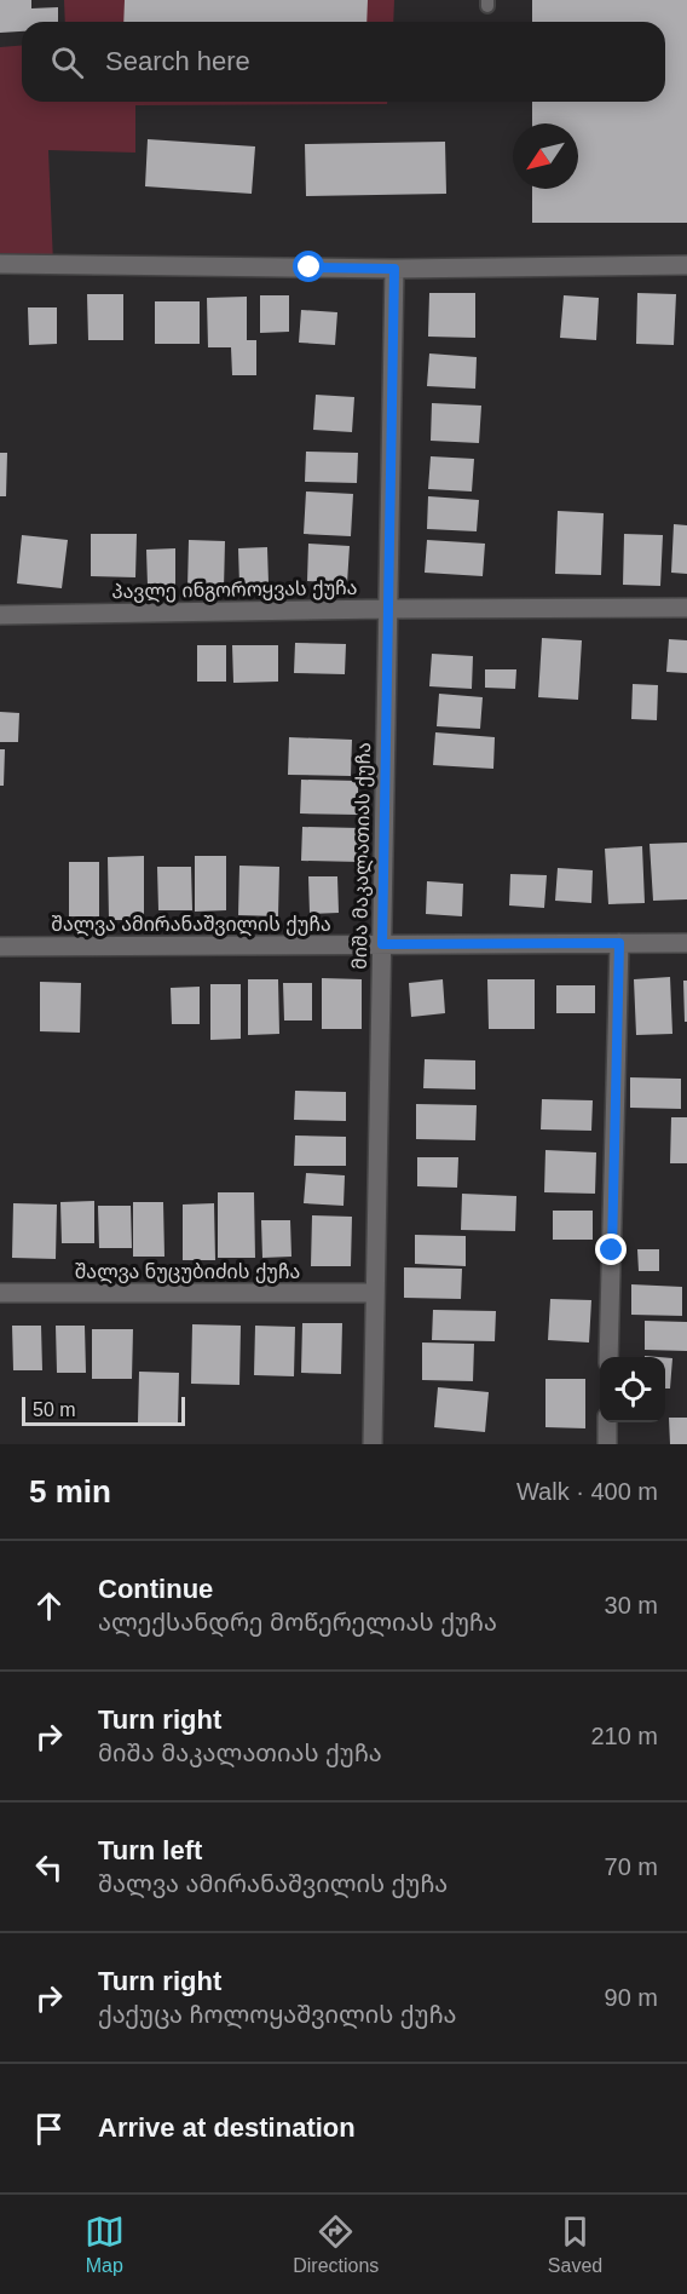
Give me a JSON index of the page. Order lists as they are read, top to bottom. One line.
{"streets":{"street":["პავლე ინგოროყვას ქუჩა","მიშა მაკალათიას ქუჩა","შალვა ამირანაშვილის ქუჩა","შალვა ნუცუბიძის ქუჩა"]},"crossings":[["პავლე ინგოროყვას ქუჩა","მიშა მაკალათიას ქუჩა"],["მიშა მაკალათიას ქუჩა","შალვა ამირანაშვილის ქუჩა"],["მიშა მაკალათიას ქუჩა","შალვა ნუცუბიძის ქუჩა"]],"scale_bar":"50 m","north":"bottom left","page":{"search":"Search here","scale":"50 m","heading":["5 min","Walk · 400 m"],"list":[["Continue","ალექსანდრე მოწერელიას ქუჩა","30 m"],["Turn right","მიშა მაკალათიას ქუჩა","210 m"],["Turn left","შალვა ამირანაშვილის ქუჩა","70 m"],["Turn right","ქაქუცა ჩოლოყაშვილის ქუჩა","90 m"],"Arrive at destination"],"nav":["Map","Directions","Saved"]}}
